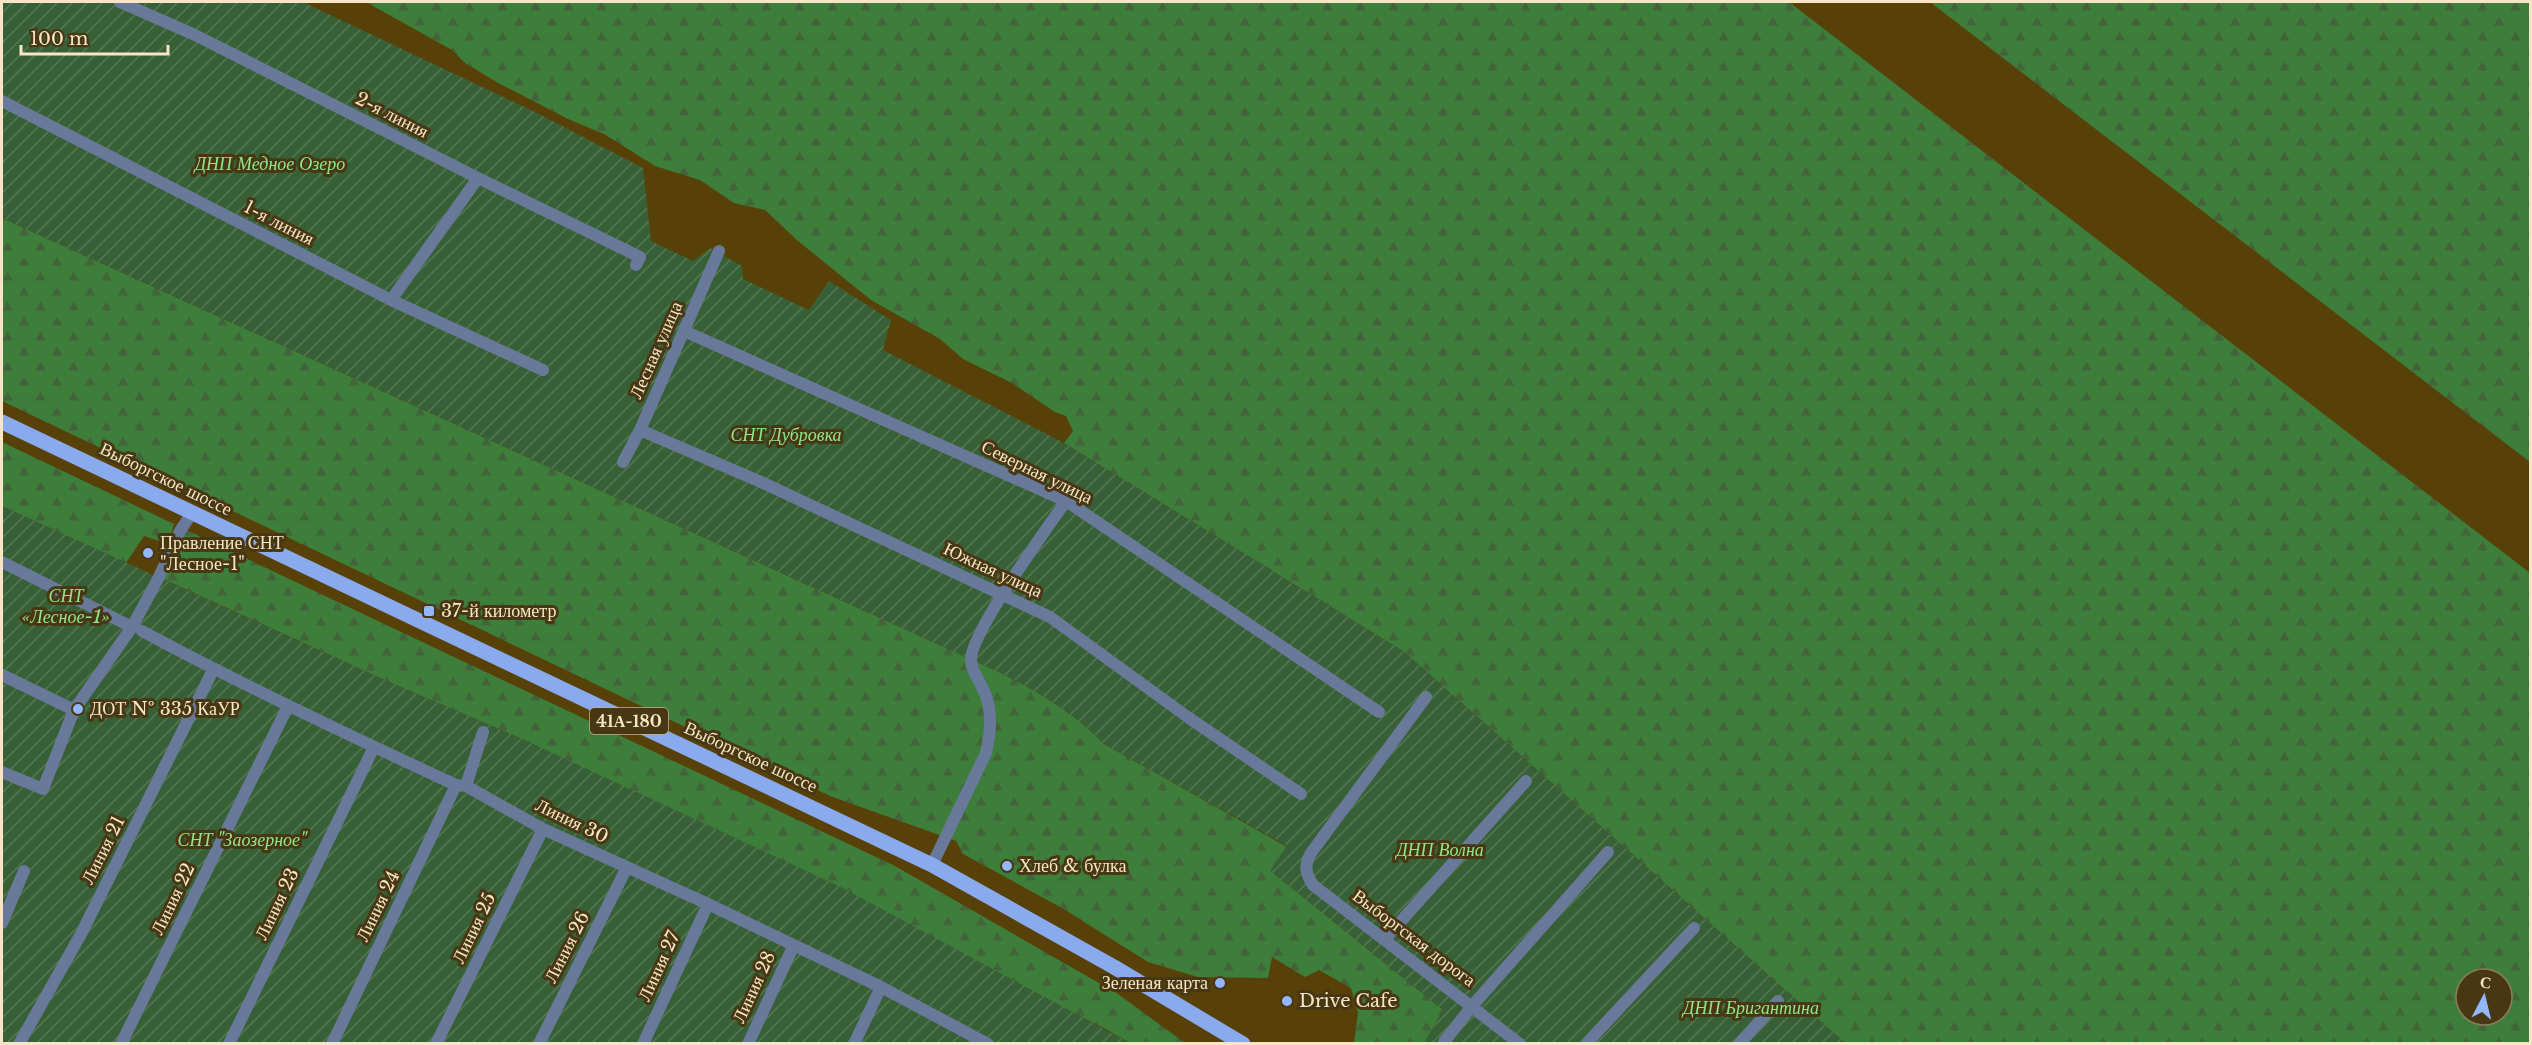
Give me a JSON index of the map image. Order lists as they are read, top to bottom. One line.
{"streets":{"main road":["Выборгское шоссе","41А-180"],"street":["2-я линия","1-я линия","Лесная улица","Северная улица","Южная улица","Линия 30","Линия 21","Линия 22","Линия 23","Линия 24","Линия 25","Выборгская дорога","Линия 26","Линия 27","Линия 28"]},"crossings":[["Лесная улица","Северная улица"],["Лесная улица","Южная улица"],["Линия 30","Линия 21"],["Линия 30","Линия 22"],["Линия 30","Линия 23"],["Линия 30","Линия 24"],["Линия 30","Линия 25"],["Линия 30","Линия 26"],["Линия 30","Линия 27"],["Линия 30","Линия 28"]],"parks":["ДНП Медное Озеро","СНТ Дубровка","СНТ «Лесное-1»","СНТ \"Заозерное\"","ДНП Волна","ДНП Бригантина"],"places":{"other":["Правление СНТ \"Лесное-1\"","ДОТ № 335 КаУР","Хлеб & булка","Зеленая карта","Drive Cafe"],"transit":["37-й километр"]},"scale_bar":"100 m","north":"top"}
